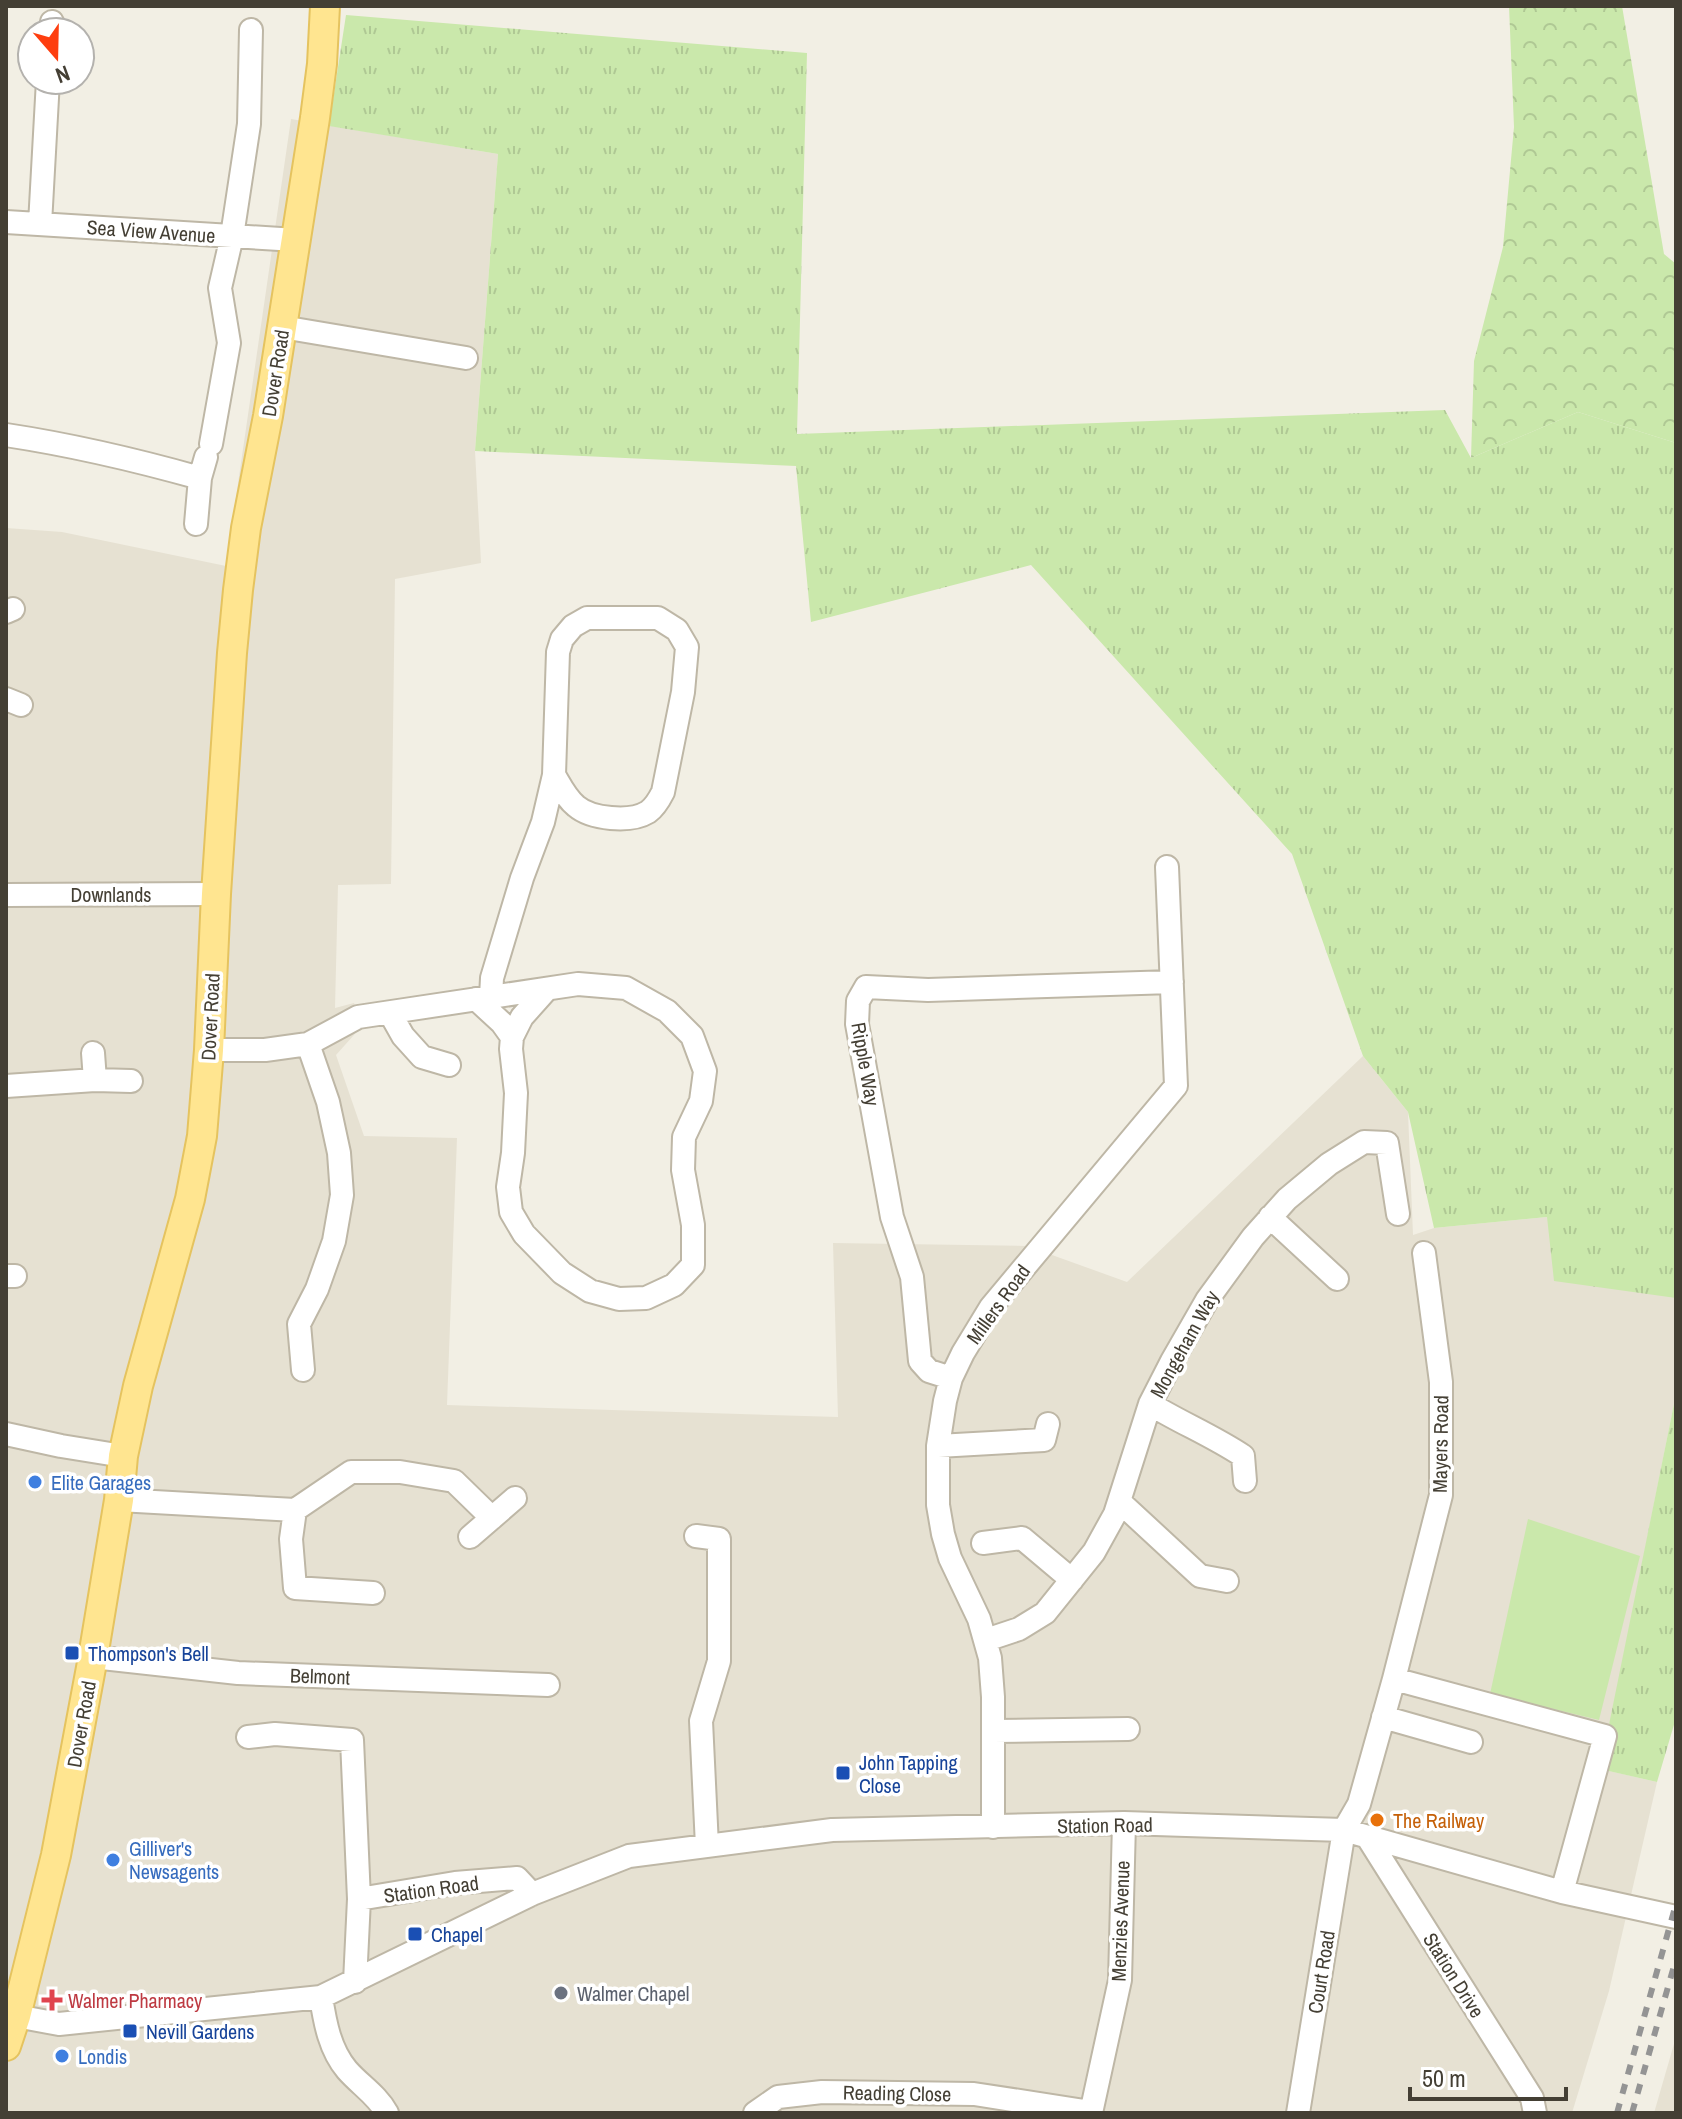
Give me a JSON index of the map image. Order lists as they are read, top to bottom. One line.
{"streets":{"main road":["Dover Road"],"street":["Sea View Avenue","Downlands","Ripple Way","Millers Road","Mongeham Way","Mayers Road","Belmont","Station Road","Menzies Avenue","Court Road","Station Drive","Reading Close"]},"crossings":[["Sea View Avenue","Dover Road"],["Dover Road","Downlands"],["Dover Road","Belmont"],["Dover Road","Station Road"],["Ripple Way","Millers Road"],["Millers Road","Mongeham Way"],["Millers Road","Station Road"],["Mayers Road","Station Road"],["Mayers Road","Court Road"],["Station Road","Menzies Avenue"],["Station Road","Court Road"],["Station Road","Station Drive"],["Menzies Avenue","Reading Close"]],"places":{"other":["Elite Garages","The Railway","Gilliver's Newsagents","Walmer Chapel","Londis"],"transit":["Thompson's Bell","John Tapping Close","Chapel","Nevill Gardens"],"health":["Walmer Pharmacy"]},"scale_bar":"50 m","north":"bottom"}
